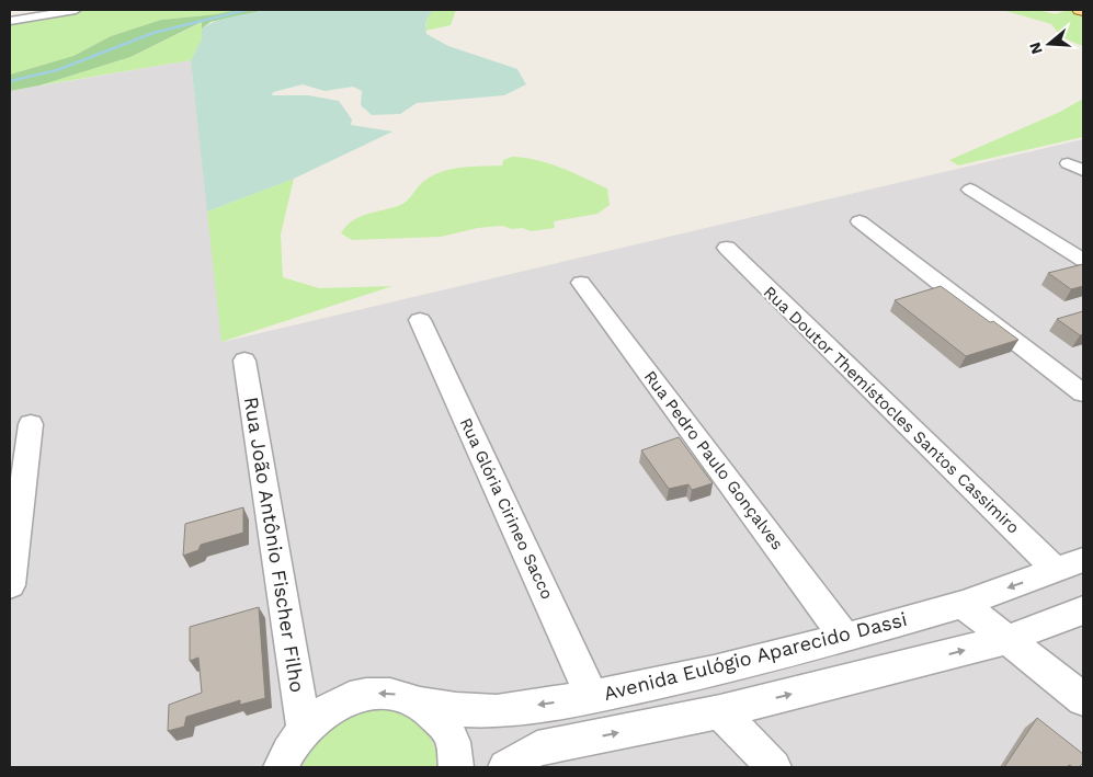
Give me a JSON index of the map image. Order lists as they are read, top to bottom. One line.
{"streets":{"street":["Rua Doutor Themístocles Santos Cassimiro","Rua Pedro Paulo Gonçalves","Rua Glória Cirineo Sacco","Rua João Antônio Fischer Filho","Avenida Eulógio Aparecido Dassi"]},"crossings":[["Rua Doutor Themístocles Santos Cassimiro","Avenida Eulógio Aparecido Dassi"],["Rua Pedro Paulo Gonçalves","Avenida Eulógio Aparecido Dassi"],["Rua Glória Cirineo Sacco","Avenida Eulógio Aparecido Dassi"]],"north":"left"}
